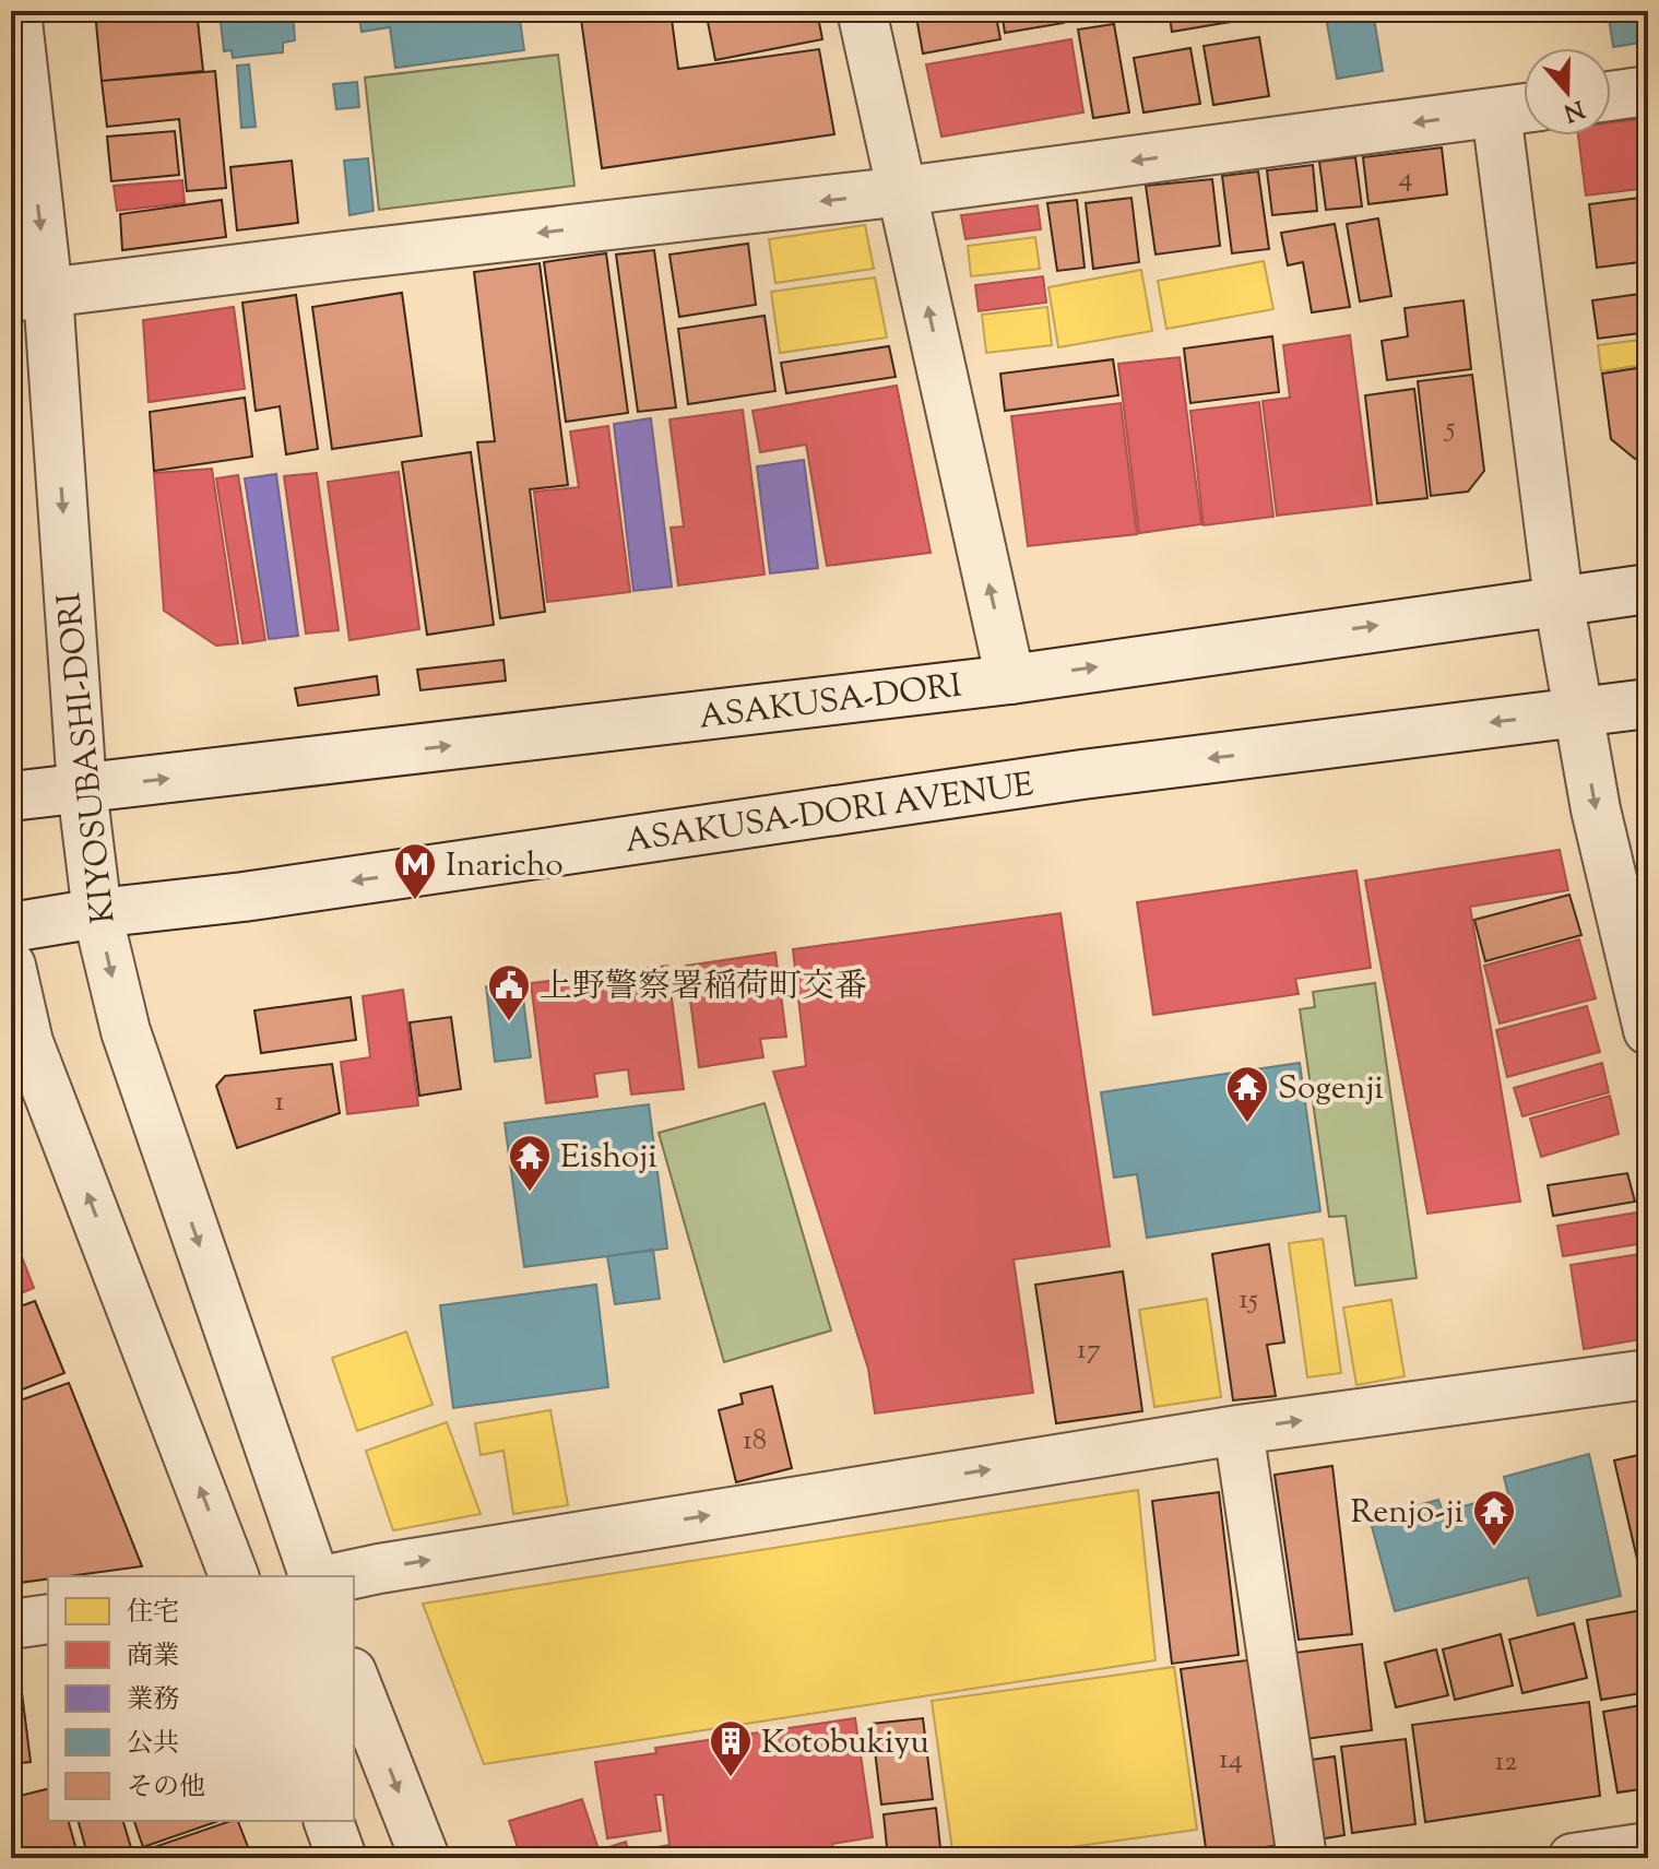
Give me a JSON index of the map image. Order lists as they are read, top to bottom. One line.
{"streets":{"street":["ASAKUSA-DORI","KIYOSUBASHI-DORI","ASAKUSA-DORI AVENUE"]},"crossings":[["ASAKUSA-DORI","KIYOSUBASHI-DORI"],["KIYOSUBASHI-DORI","ASAKUSA-DORI AVENUE"]],"one_way":["ASAKUSA-DORI","ASAKUSA-DORI AVENUE"],"places":{"metro station":["Inaricho"],"public building":["上野警察署稲荷町交番"],"temple":["Sogenji","Eishoji","Renjo-ji"],"building":["Kotobukiyu"]},"house_numbers":["4","5","1","15","17","18","14","12"],"legend":["住宅","商業","業務","公共","その他"],"north":"bottom"}
